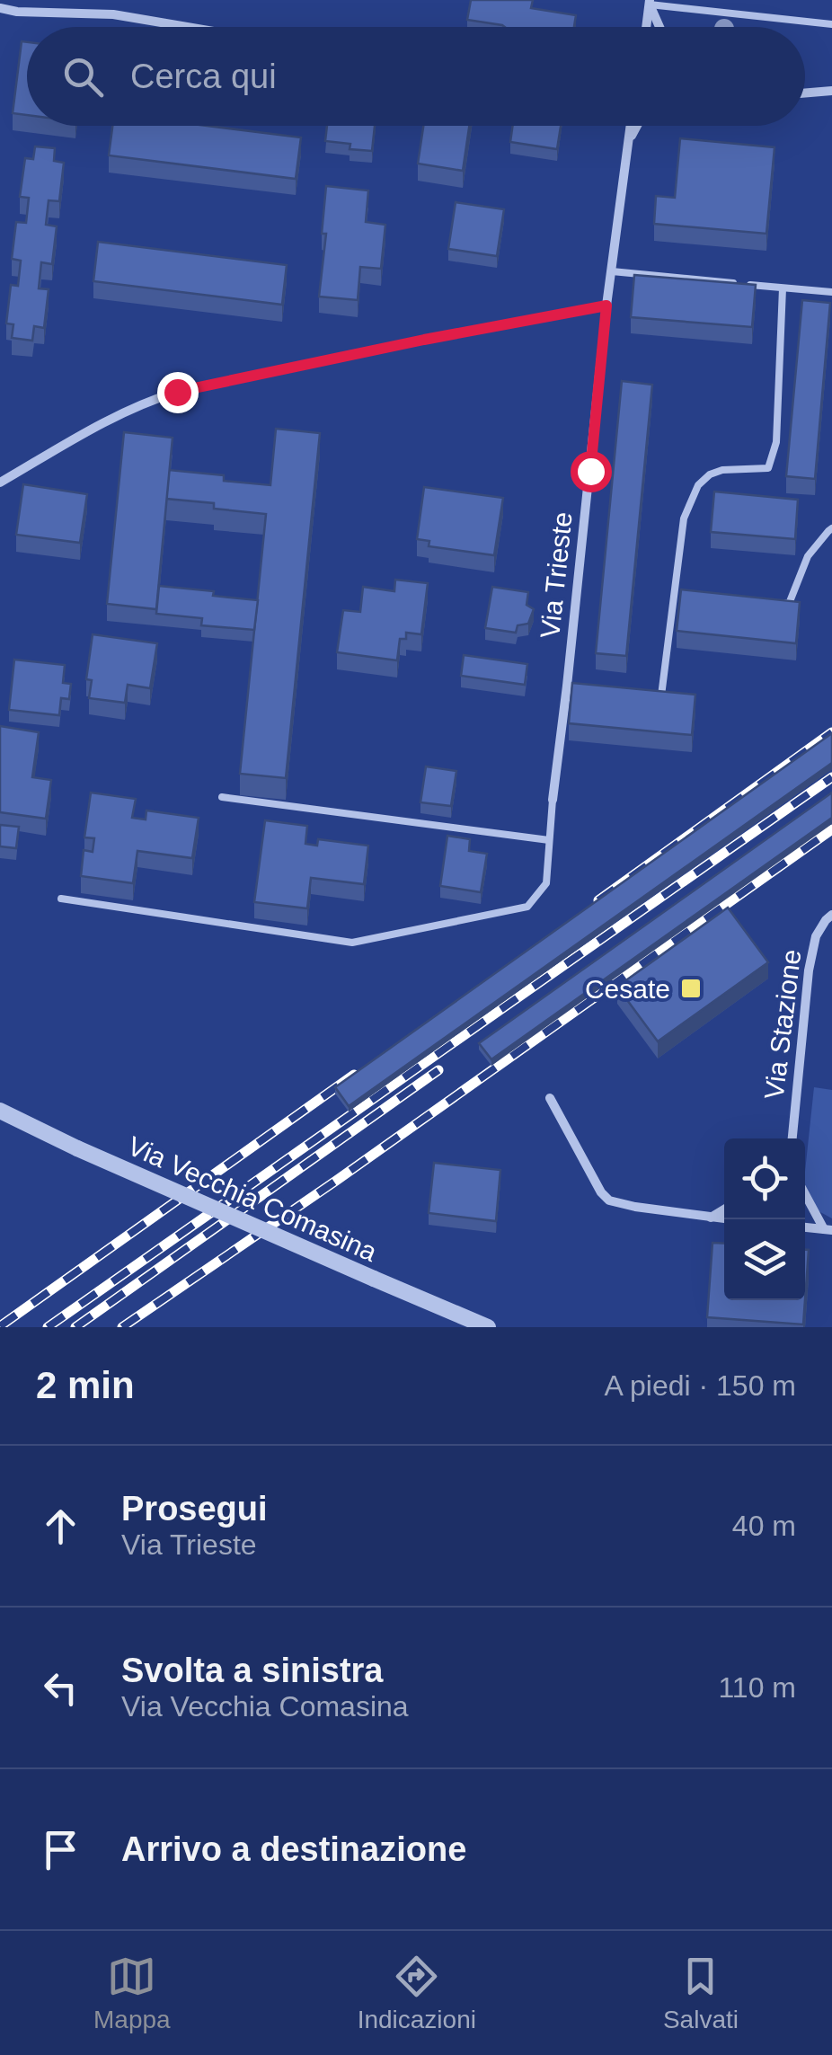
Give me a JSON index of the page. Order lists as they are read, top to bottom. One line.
{"streets":{"street":["Via Trieste","Via Stazione","Via Vecchia Comasina"]},"places":{"transit":["Cesate"]},"page":{"search":"Cerca qui","heading":["2 min","A piedi · 150 m"],"list":[["Prosegui","Via Trieste","40 m"],["Svolta a sinistra","Via Vecchia Comasina","110 m"],"Arrivo a destinazione"],"nav":["Mappa","Indicazioni","Salvati"]}}
